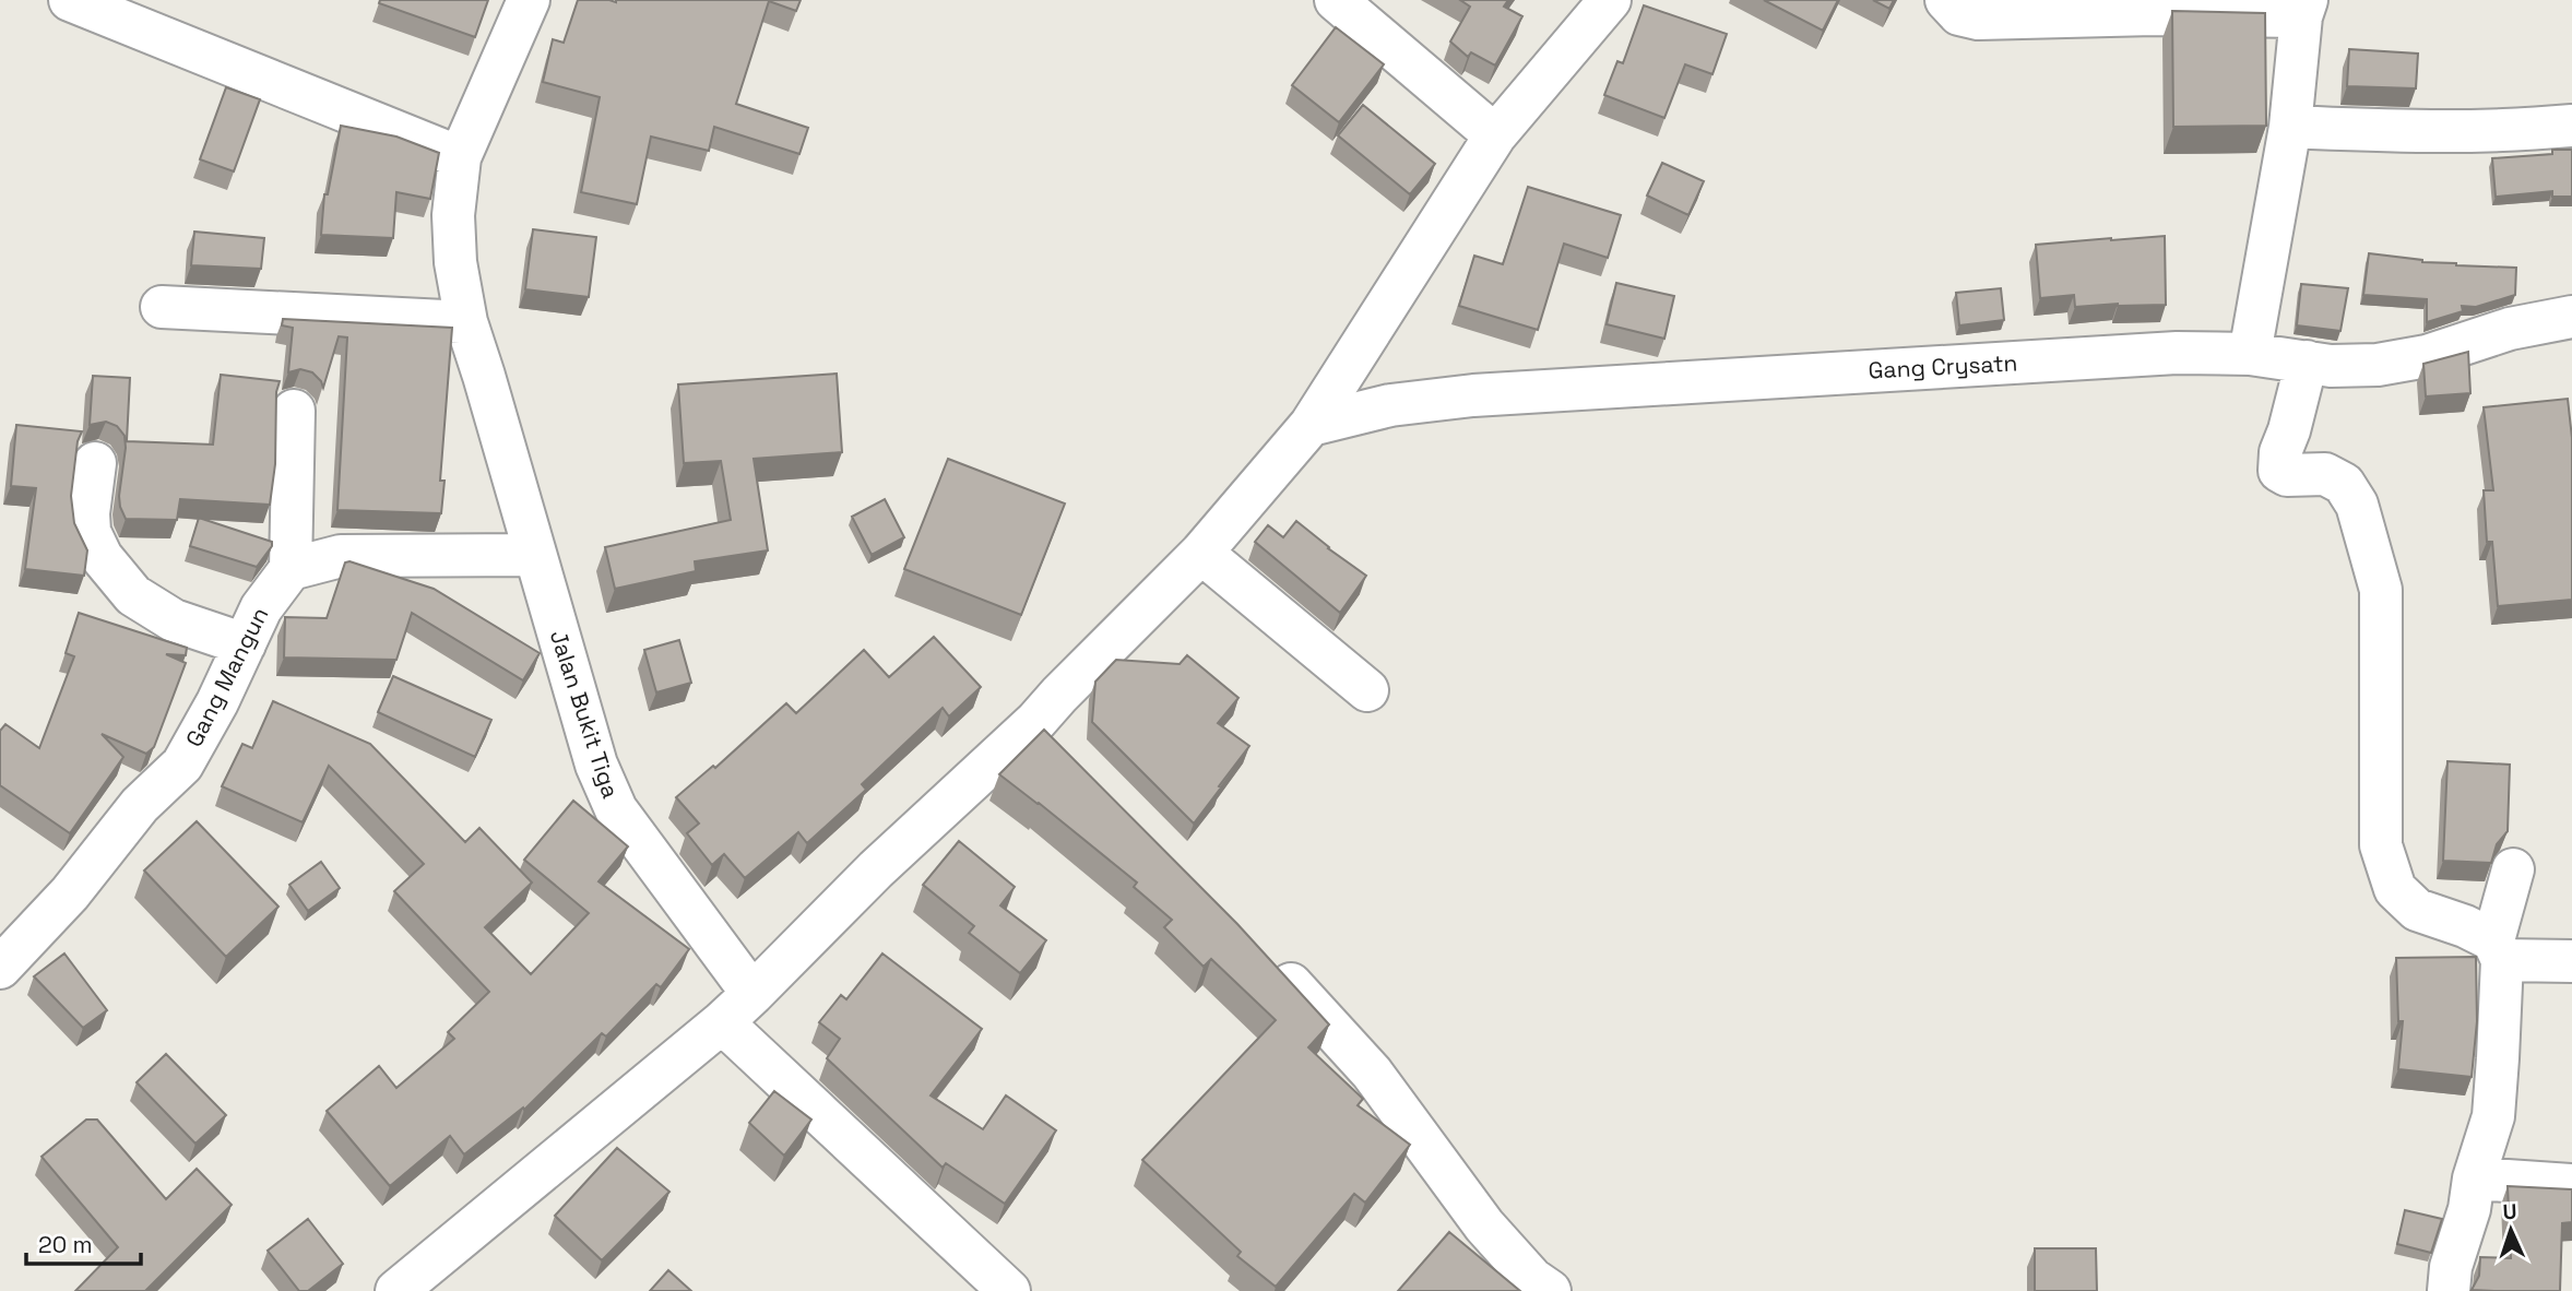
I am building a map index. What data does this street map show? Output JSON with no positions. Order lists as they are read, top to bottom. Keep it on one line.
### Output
{"streets":{"street":["Gang Crysatn","Gang Mangun","Jalan Bukit Tiga"]},"scale_bar":"20 m","north":"top"}
